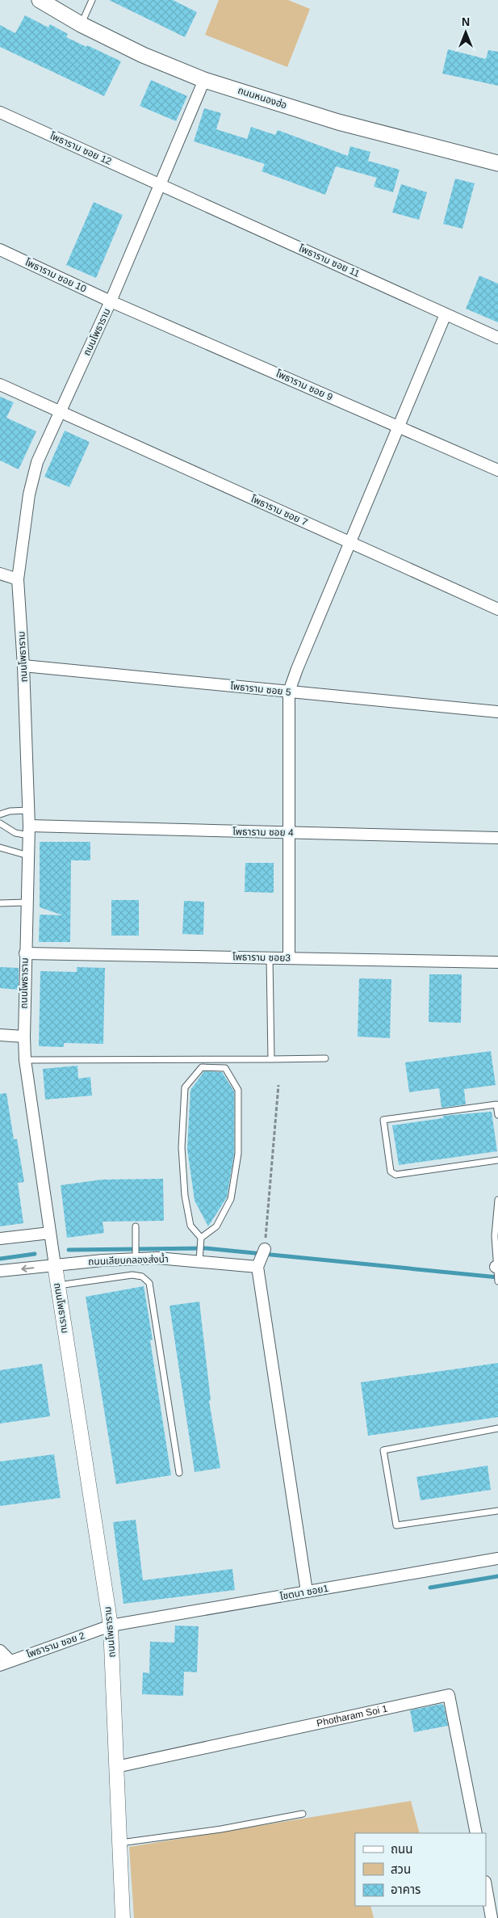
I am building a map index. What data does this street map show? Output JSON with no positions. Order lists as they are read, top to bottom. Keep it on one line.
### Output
{"streets":{"main road":["ถนนหนองฮ่อ"],"street":["โพธาราม ซอย 12","โพธาราม ซอย 11","โพธาราม ซอย 10","ถนนโพธาราม","โพธาราม ซอย 9","โพธาราม ซอย 7","โพธาราม ซอย 5","โพธาราม ซอย 4","โพธาราม ซอย3","ถนนเลียบคลองส่งน้ำ","โชตนา ซอย1","โพธาราม ซอย 2","Photharam Soi 1"]},"crossings":[["ถนนหนองฮ่อ","ถนนโพธาราม"],["โพธาราม ซอย 12","โพธาราม ซอย 11"],["โพธาราม ซอย 12","ถนนโพธาราม"],["โพธาราม ซอย 11","ถนนโพธาราม"],["โพธาราม ซอย 10","ถนนโพธาราม"],["โพธาราม ซอย 10","โพธาราม ซอย 9"],["ถนนโพธาราม","โพธาราม ซอย 9"],["ถนนโพธาราม","โพธาราม ซอย 7"],["ถนนโพธาราม","โพธาราม ซอย 5"],["ถนนโพธาราม","โพธาราม ซอย 4"],["ถนนโพธาราม","โพธาราม ซอย3"],["ถนนโพธาราม","ถนนเลียบคลองส่งน้ำ"],["ถนนโพธาราม","โชตนา ซอย1"],["ถนนโพธาราม","โพธาราม ซอย 2"],["ถนนโพธาราม","Photharam Soi 1"],["โชตนา ซอย1","โพธาราม ซอย 2"]],"legend":["ถนน","สวน","อาคาร"],"north":"top"}
